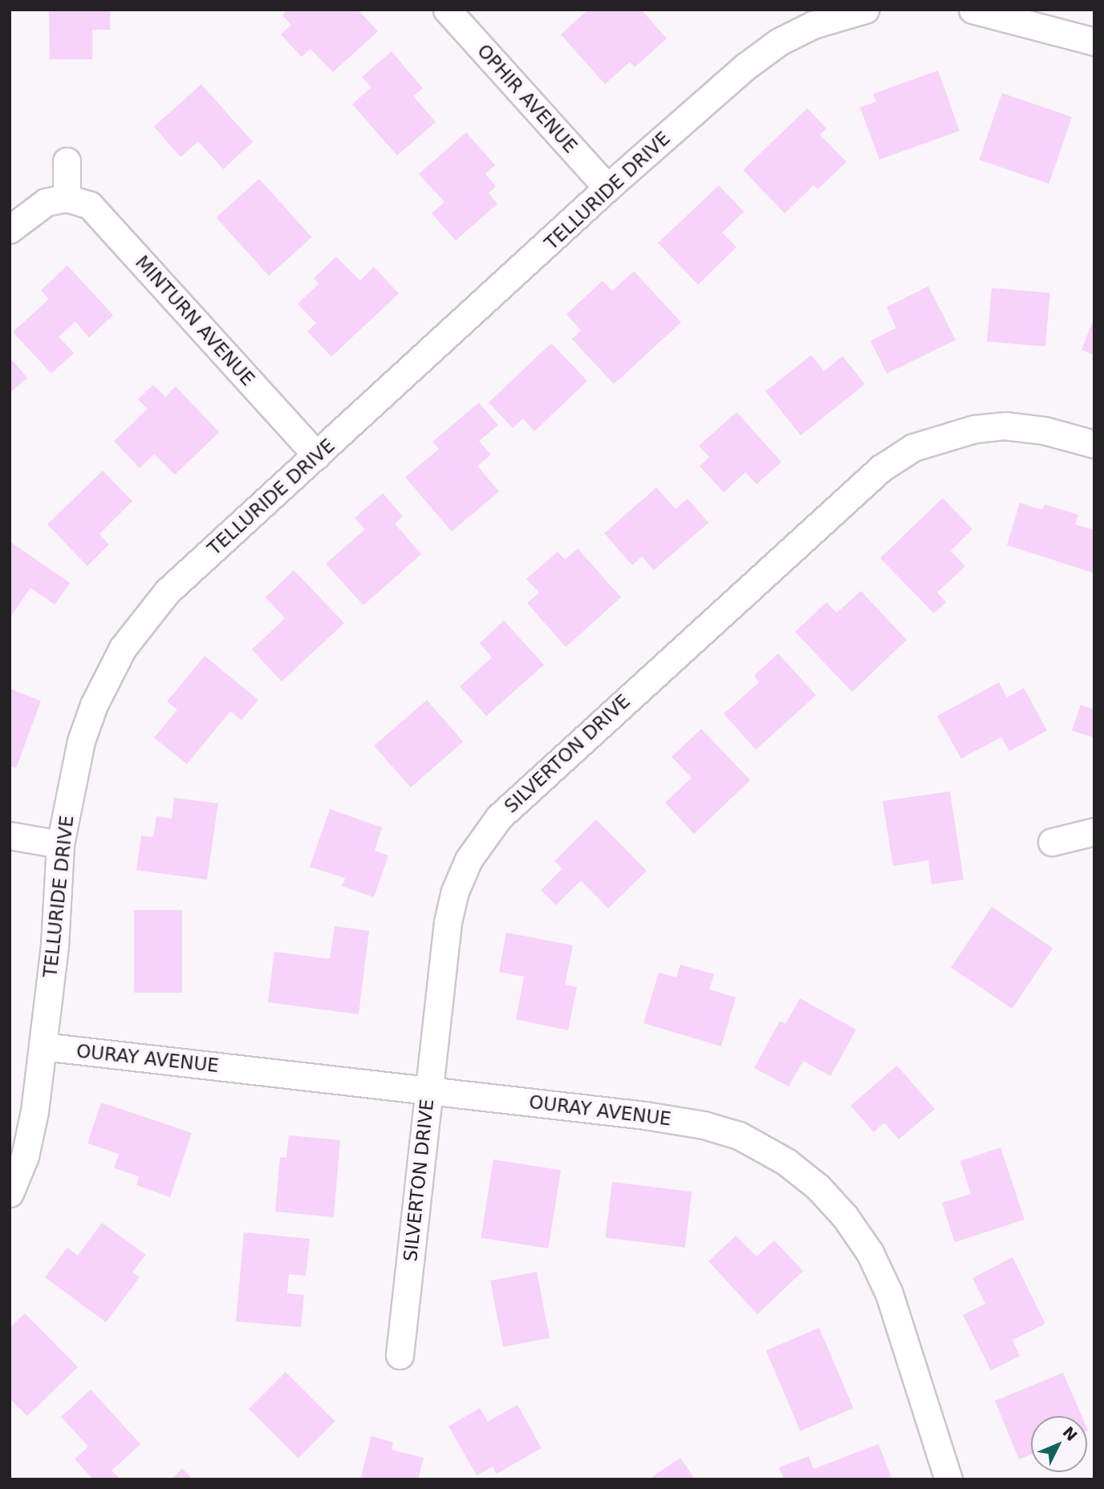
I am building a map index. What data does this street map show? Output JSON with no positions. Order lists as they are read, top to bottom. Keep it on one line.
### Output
{"streets":{"street":["OPHIR AVENUE","TELLURIDE DRIVE","MINTURN AVENUE","SILVERTON DRIVE","OURAY AVENUE"]},"crossings":[["OPHIR AVENUE","TELLURIDE DRIVE"],["TELLURIDE DRIVE","MINTURN AVENUE"],["TELLURIDE DRIVE","OURAY AVENUE"],["SILVERTON DRIVE","OURAY AVENUE"]],"north":"top right"}
